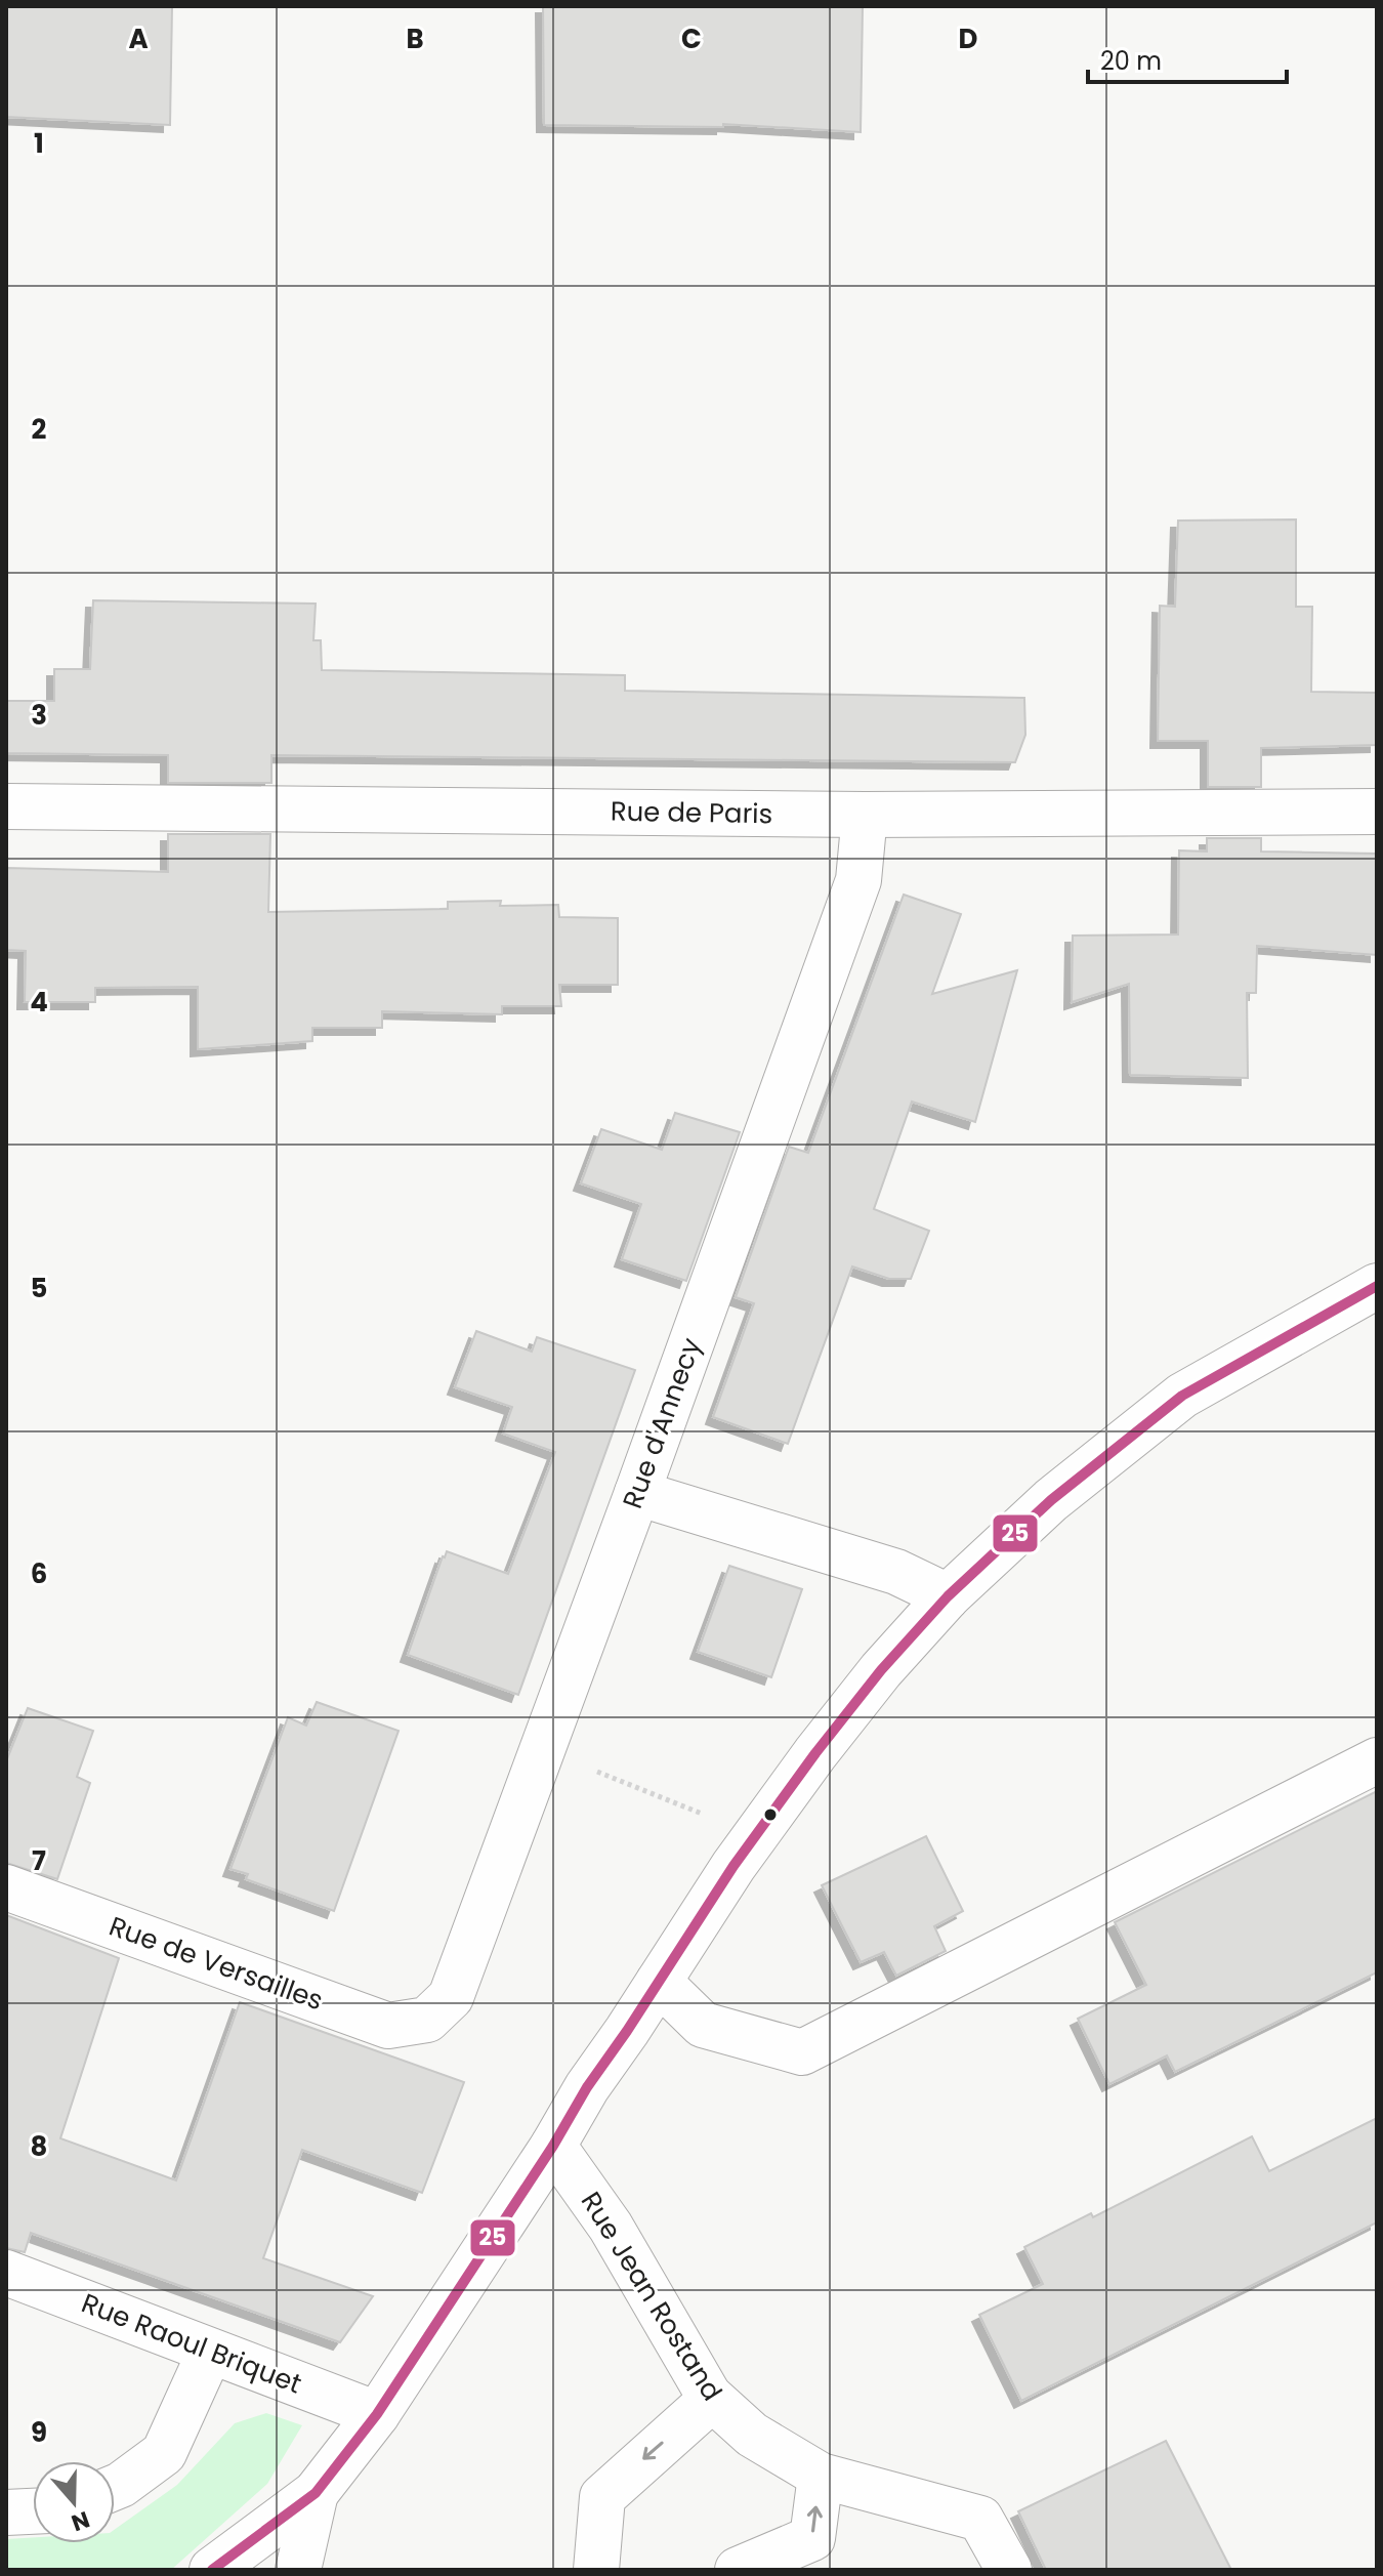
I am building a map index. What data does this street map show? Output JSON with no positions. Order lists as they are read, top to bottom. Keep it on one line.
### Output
{"streets":{"street":["Rue de Paris","Rue d'Annecy","Rue de Versailles","Rue Jean Rostand","Rue Raoul Briquet"]},"crossings":[["Rue de Paris","Rue d'Annecy"],["Rue d'Annecy","Rue de Versailles"]],"lines":["transit line 25"],"scale_bar":"20 m","north":"bottom","grid":{"columns":["A","B","C","D"],"rows":["1","2","3","4","5","6","7","8","9"]}}
